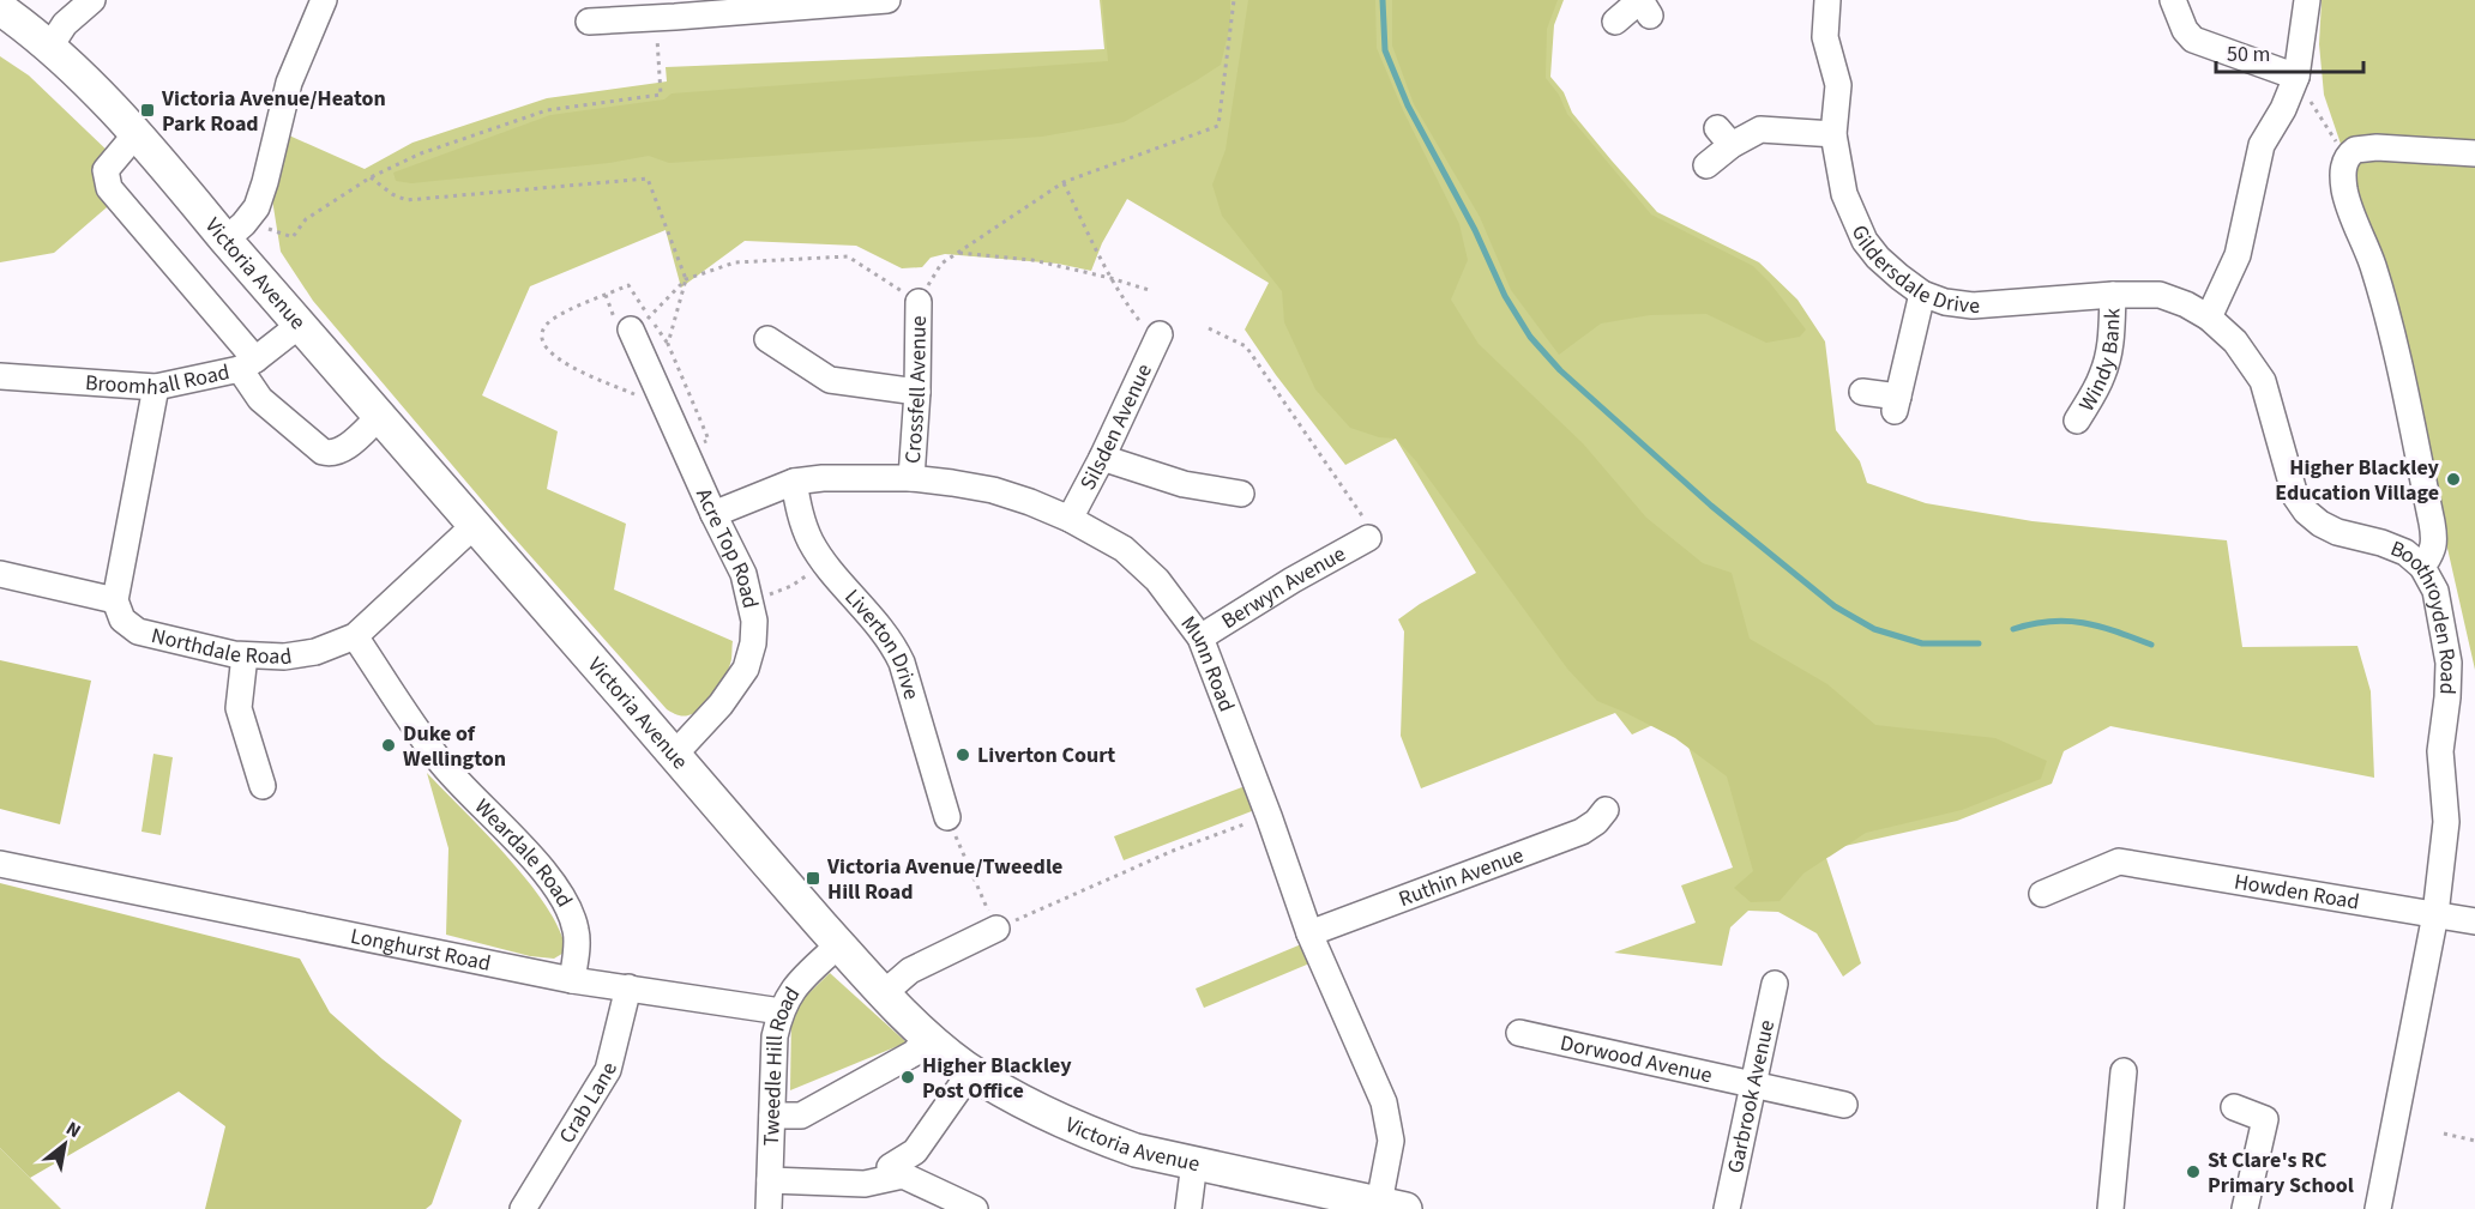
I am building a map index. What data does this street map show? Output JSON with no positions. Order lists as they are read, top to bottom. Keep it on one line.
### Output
{"streets":{"main road":["Victoria Avenue"],"street":["Gildersdale Drive","Windy Bank","Broomhall Road","Crossfell Avenue","Silsden Avenue","Acre Top Road","Berwyn Avenue","Boothroyden Road","Northdale Road","Liverton Drive","Munn Road","Weardale Road","Ruthin Avenue","Howden Road","Longhurst Road","Dorwood Avenue","Tweedle Hill Road","Garbrook Avenue","Crab Lane"]},"crossings":[["Gildersdale Drive","Windy Bank"],["Gildersdale Drive","Boothroyden Road"],["Victoria Avenue","Broomhall Road"],["Victoria Avenue","Acre Top Road"],["Victoria Avenue","Northdale Road"],["Victoria Avenue","Munn Road"],["Victoria Avenue","Tweedle Hill Road"],["Crossfell Avenue","Munn Road"],["Silsden Avenue","Munn Road"],["Acre Top Road","Munn Road"],["Berwyn Avenue","Munn Road"],["Boothroyden Road","Howden Road"],["Northdale Road","Weardale Road"],["Liverton Drive","Munn Road"],["Munn Road","Ruthin Avenue"],["Weardale Road","Longhurst Road"],["Longhurst Road","Tweedle Hill Road"],["Longhurst Road","Crab Lane"],["Dorwood Avenue","Garbrook Avenue"]],"places":{"transit":["Victoria Avenue/Heaton Park Road","Victoria Avenue/Tweedle Hill Road"],"other":["Higher Blackley Education Village","Duke of Wellington","Liverton Court","Higher Blackley Post Office","St Clare's RC Primary School"]},"scale_bar":"50 m","north":"top right"}
